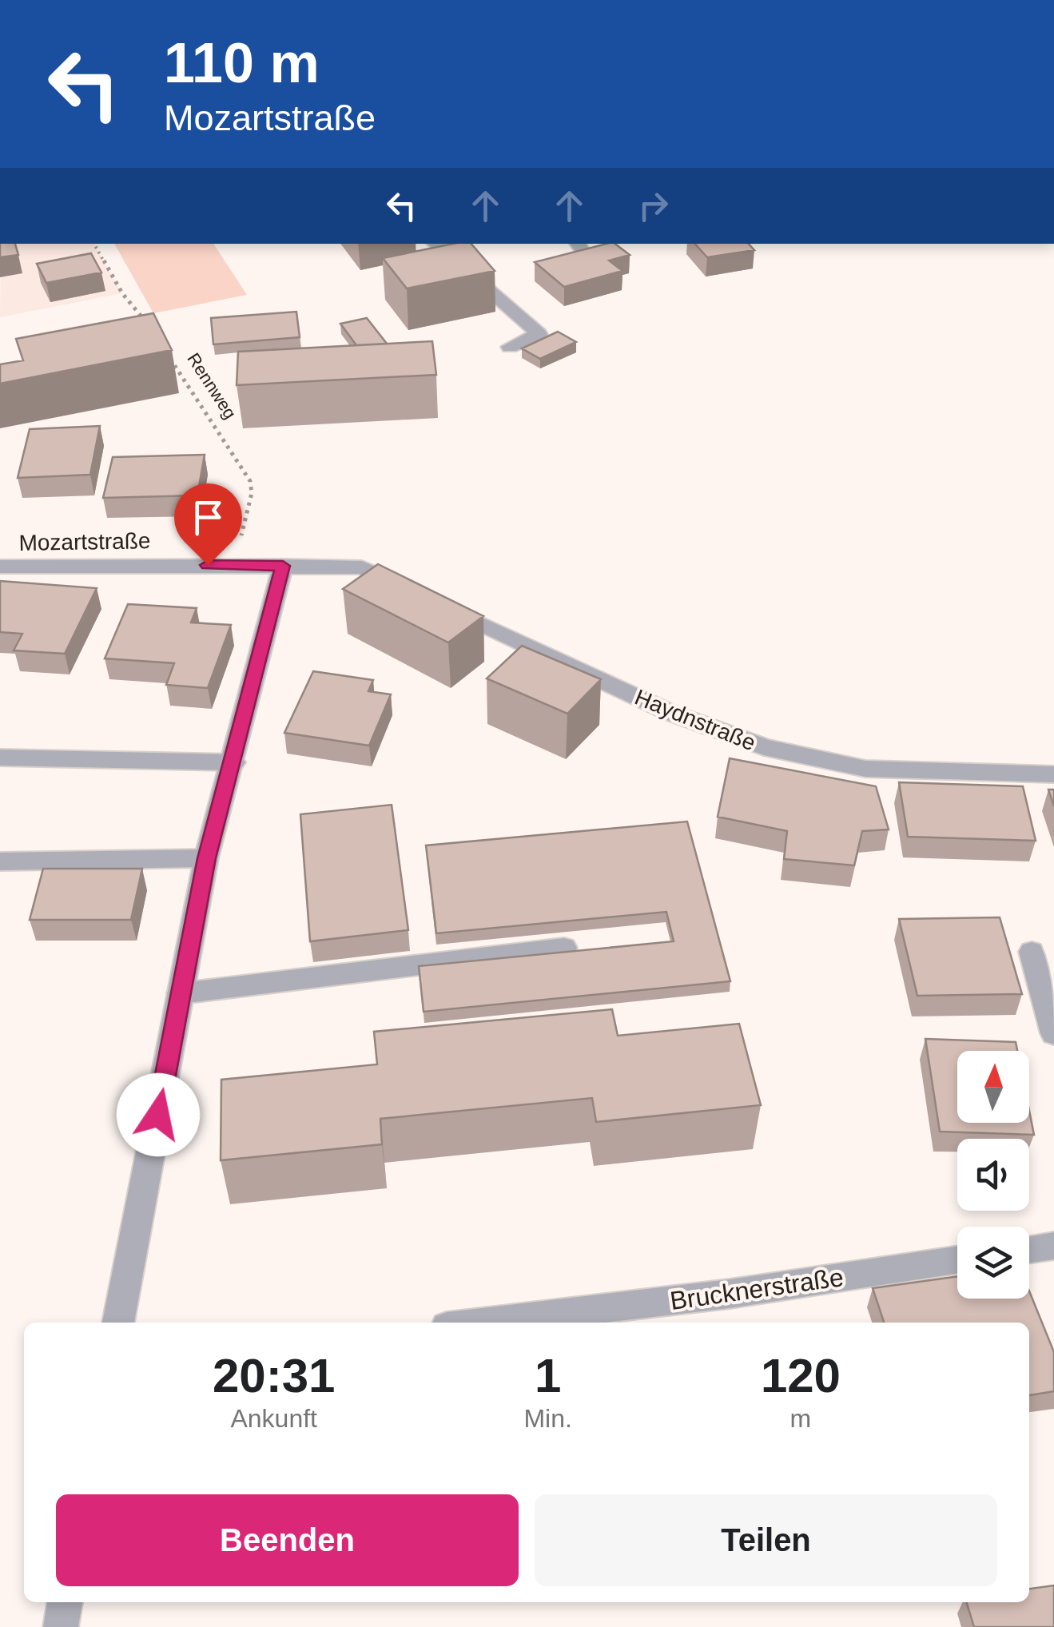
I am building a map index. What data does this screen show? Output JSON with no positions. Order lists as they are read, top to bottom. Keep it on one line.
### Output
{"streets":{"street":["Mozartstraße","Haydnstraße","Brucknerstraße"],"path":["Rennweg"]},"crossings":[["Rennweg","Mozartstraße"],["Mozartstraße","Haydnstraße"]],"north":"top","page":{"turn":["110 m","Mozartstraße"],"eta":["20:31","Ankunft","1","Min.","120","m"],"buttons":["Beenden","Teilen"]}}
